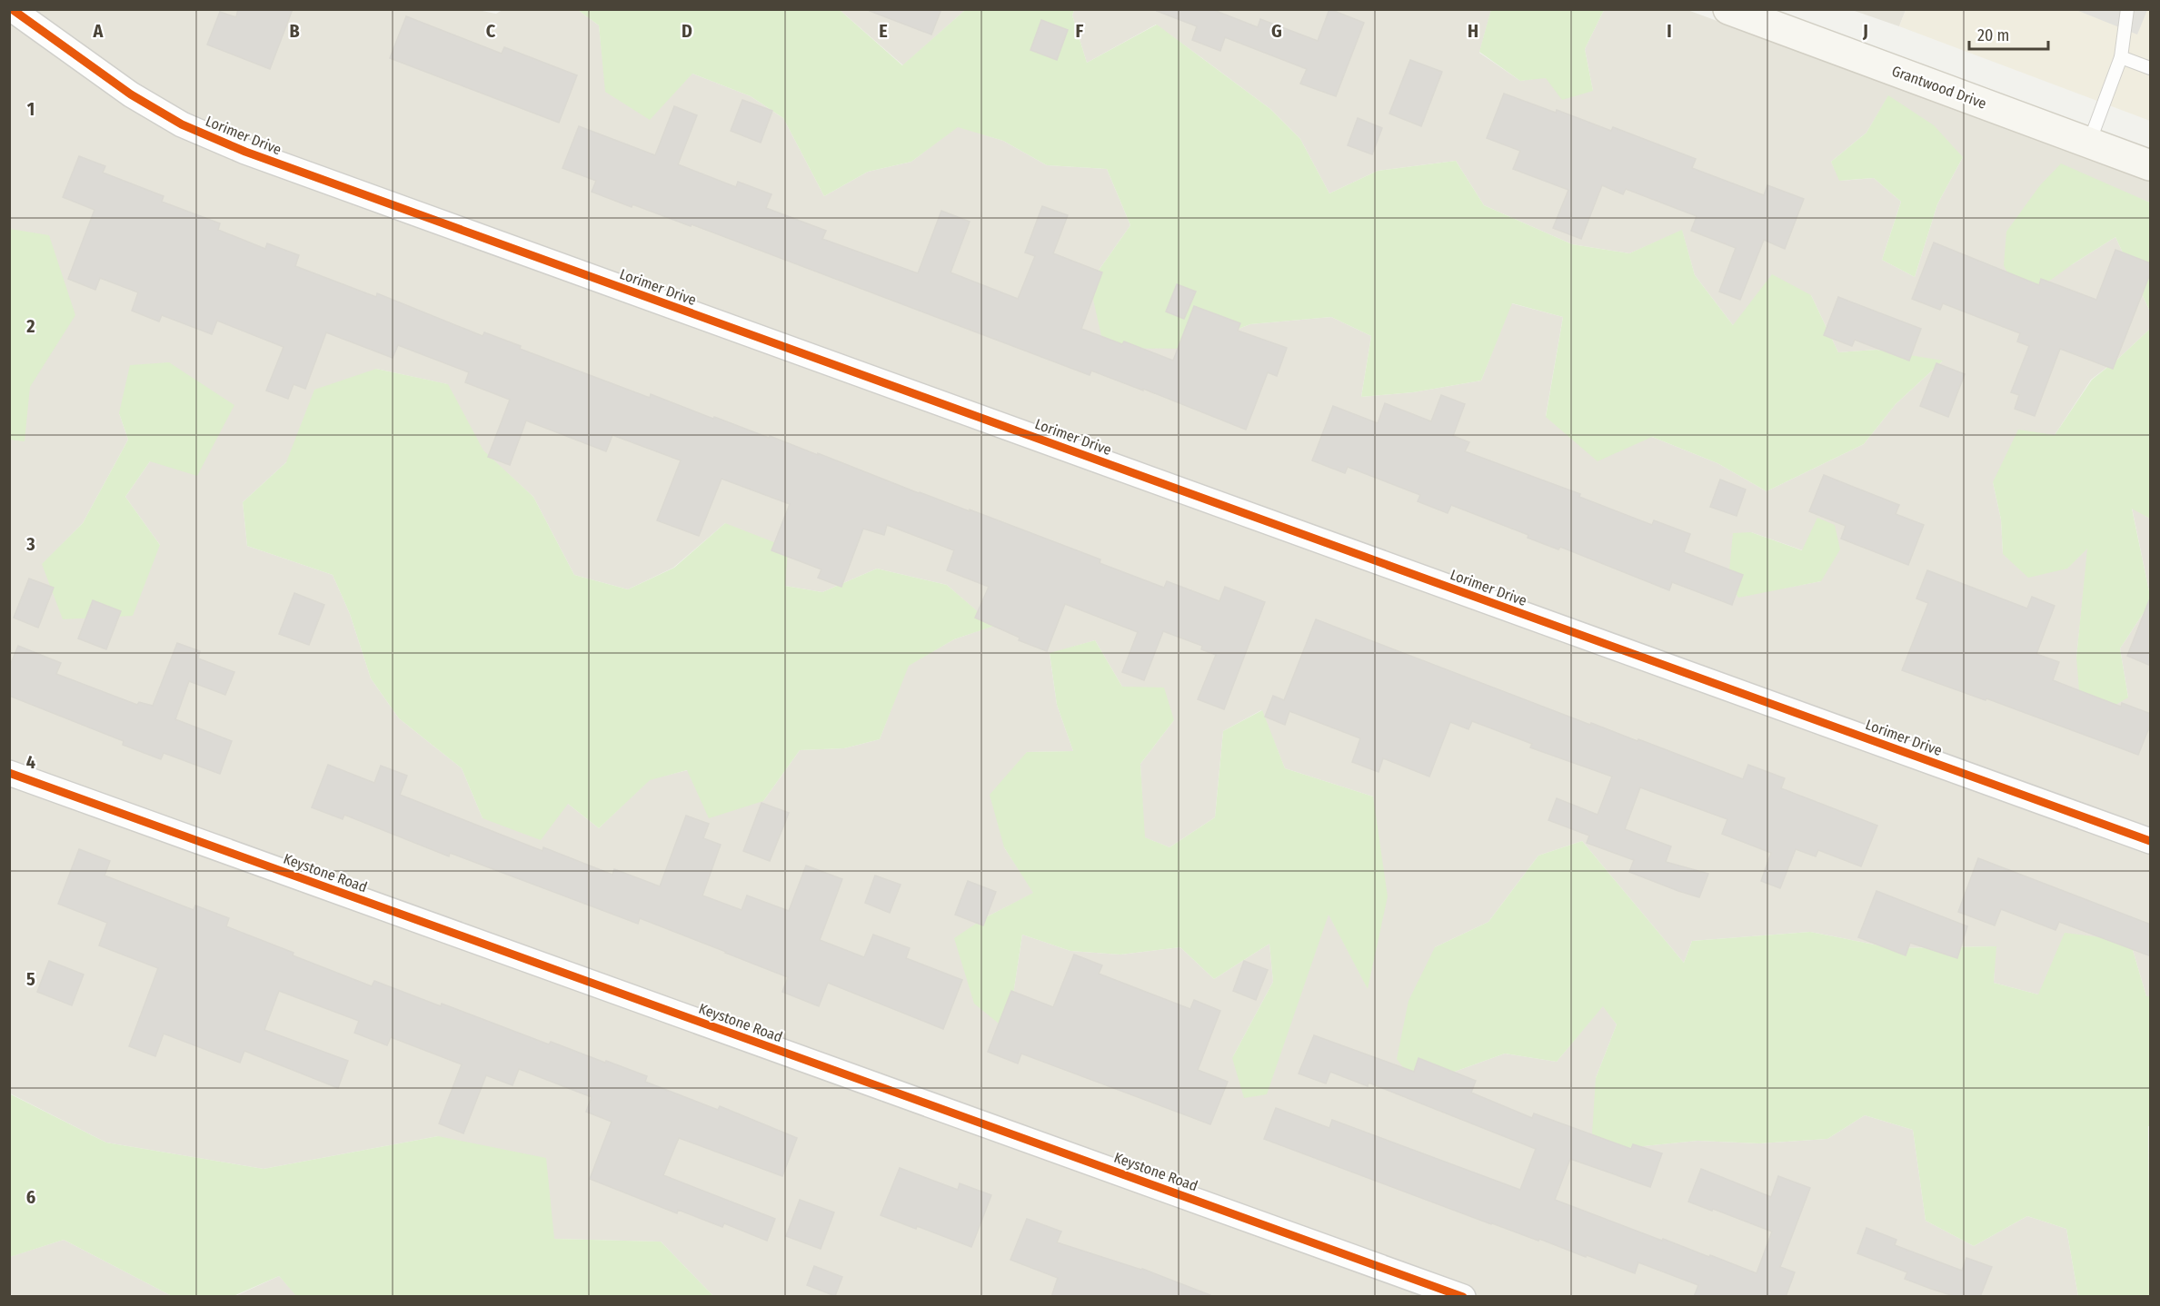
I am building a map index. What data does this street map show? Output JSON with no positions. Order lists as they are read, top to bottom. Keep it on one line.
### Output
{"streets":{"street":["Grantwood Drive","Lorimer Drive","Keystone Road"]},"scale_bar":"20 m","grid":{"columns":["A","B","C","D","E","F","G","H","I","J"],"rows":["1","2","3","4","5","6"]}}
